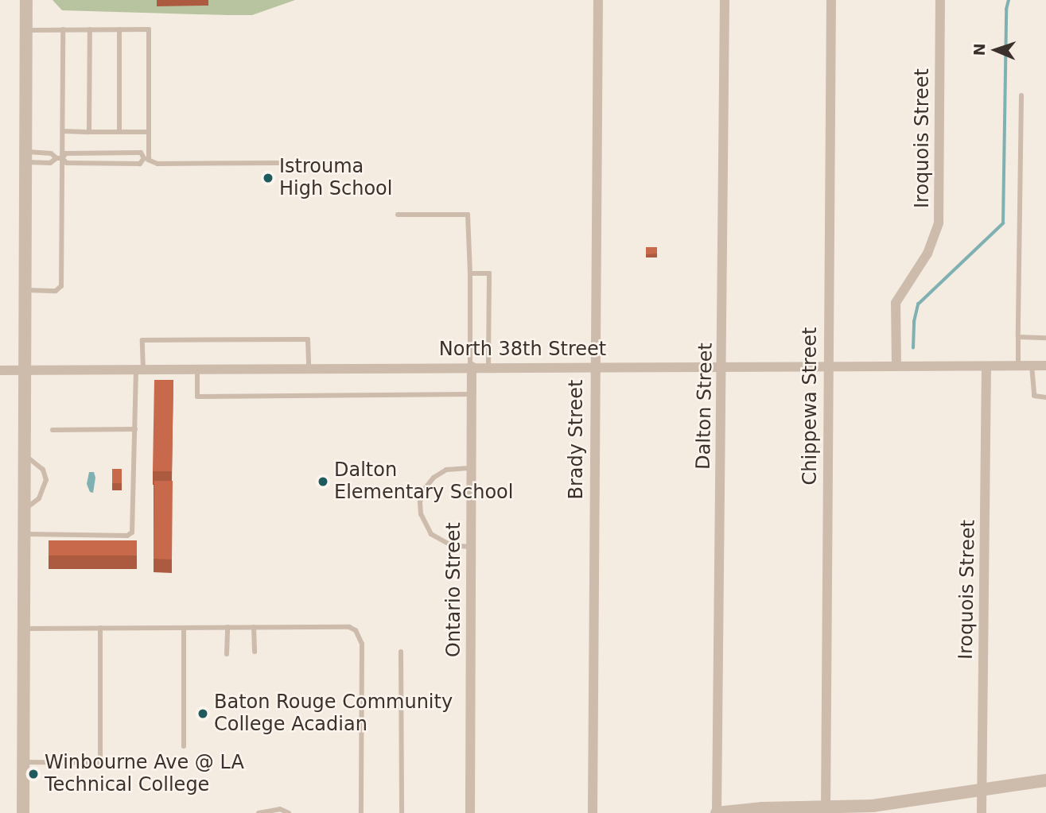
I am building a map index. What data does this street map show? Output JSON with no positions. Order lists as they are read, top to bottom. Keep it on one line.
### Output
{"streets":{"street":["Iroquois Street","North 38th Street","Dalton Street","Chippewa Street","Brady Street","Ontario Street"]},"crossings":[["Iroquois Street","North 38th Street"],["North 38th Street","Dalton Street"],["North 38th Street","Chippewa Street"],["North 38th Street","Brady Street"],["North 38th Street","Ontario Street"]],"places":["Istrouma High School","Dalton Elementary School","Baton Rouge Community College Acadian","Winbourne Ave @ LA Technical College"],"north":"left"}
